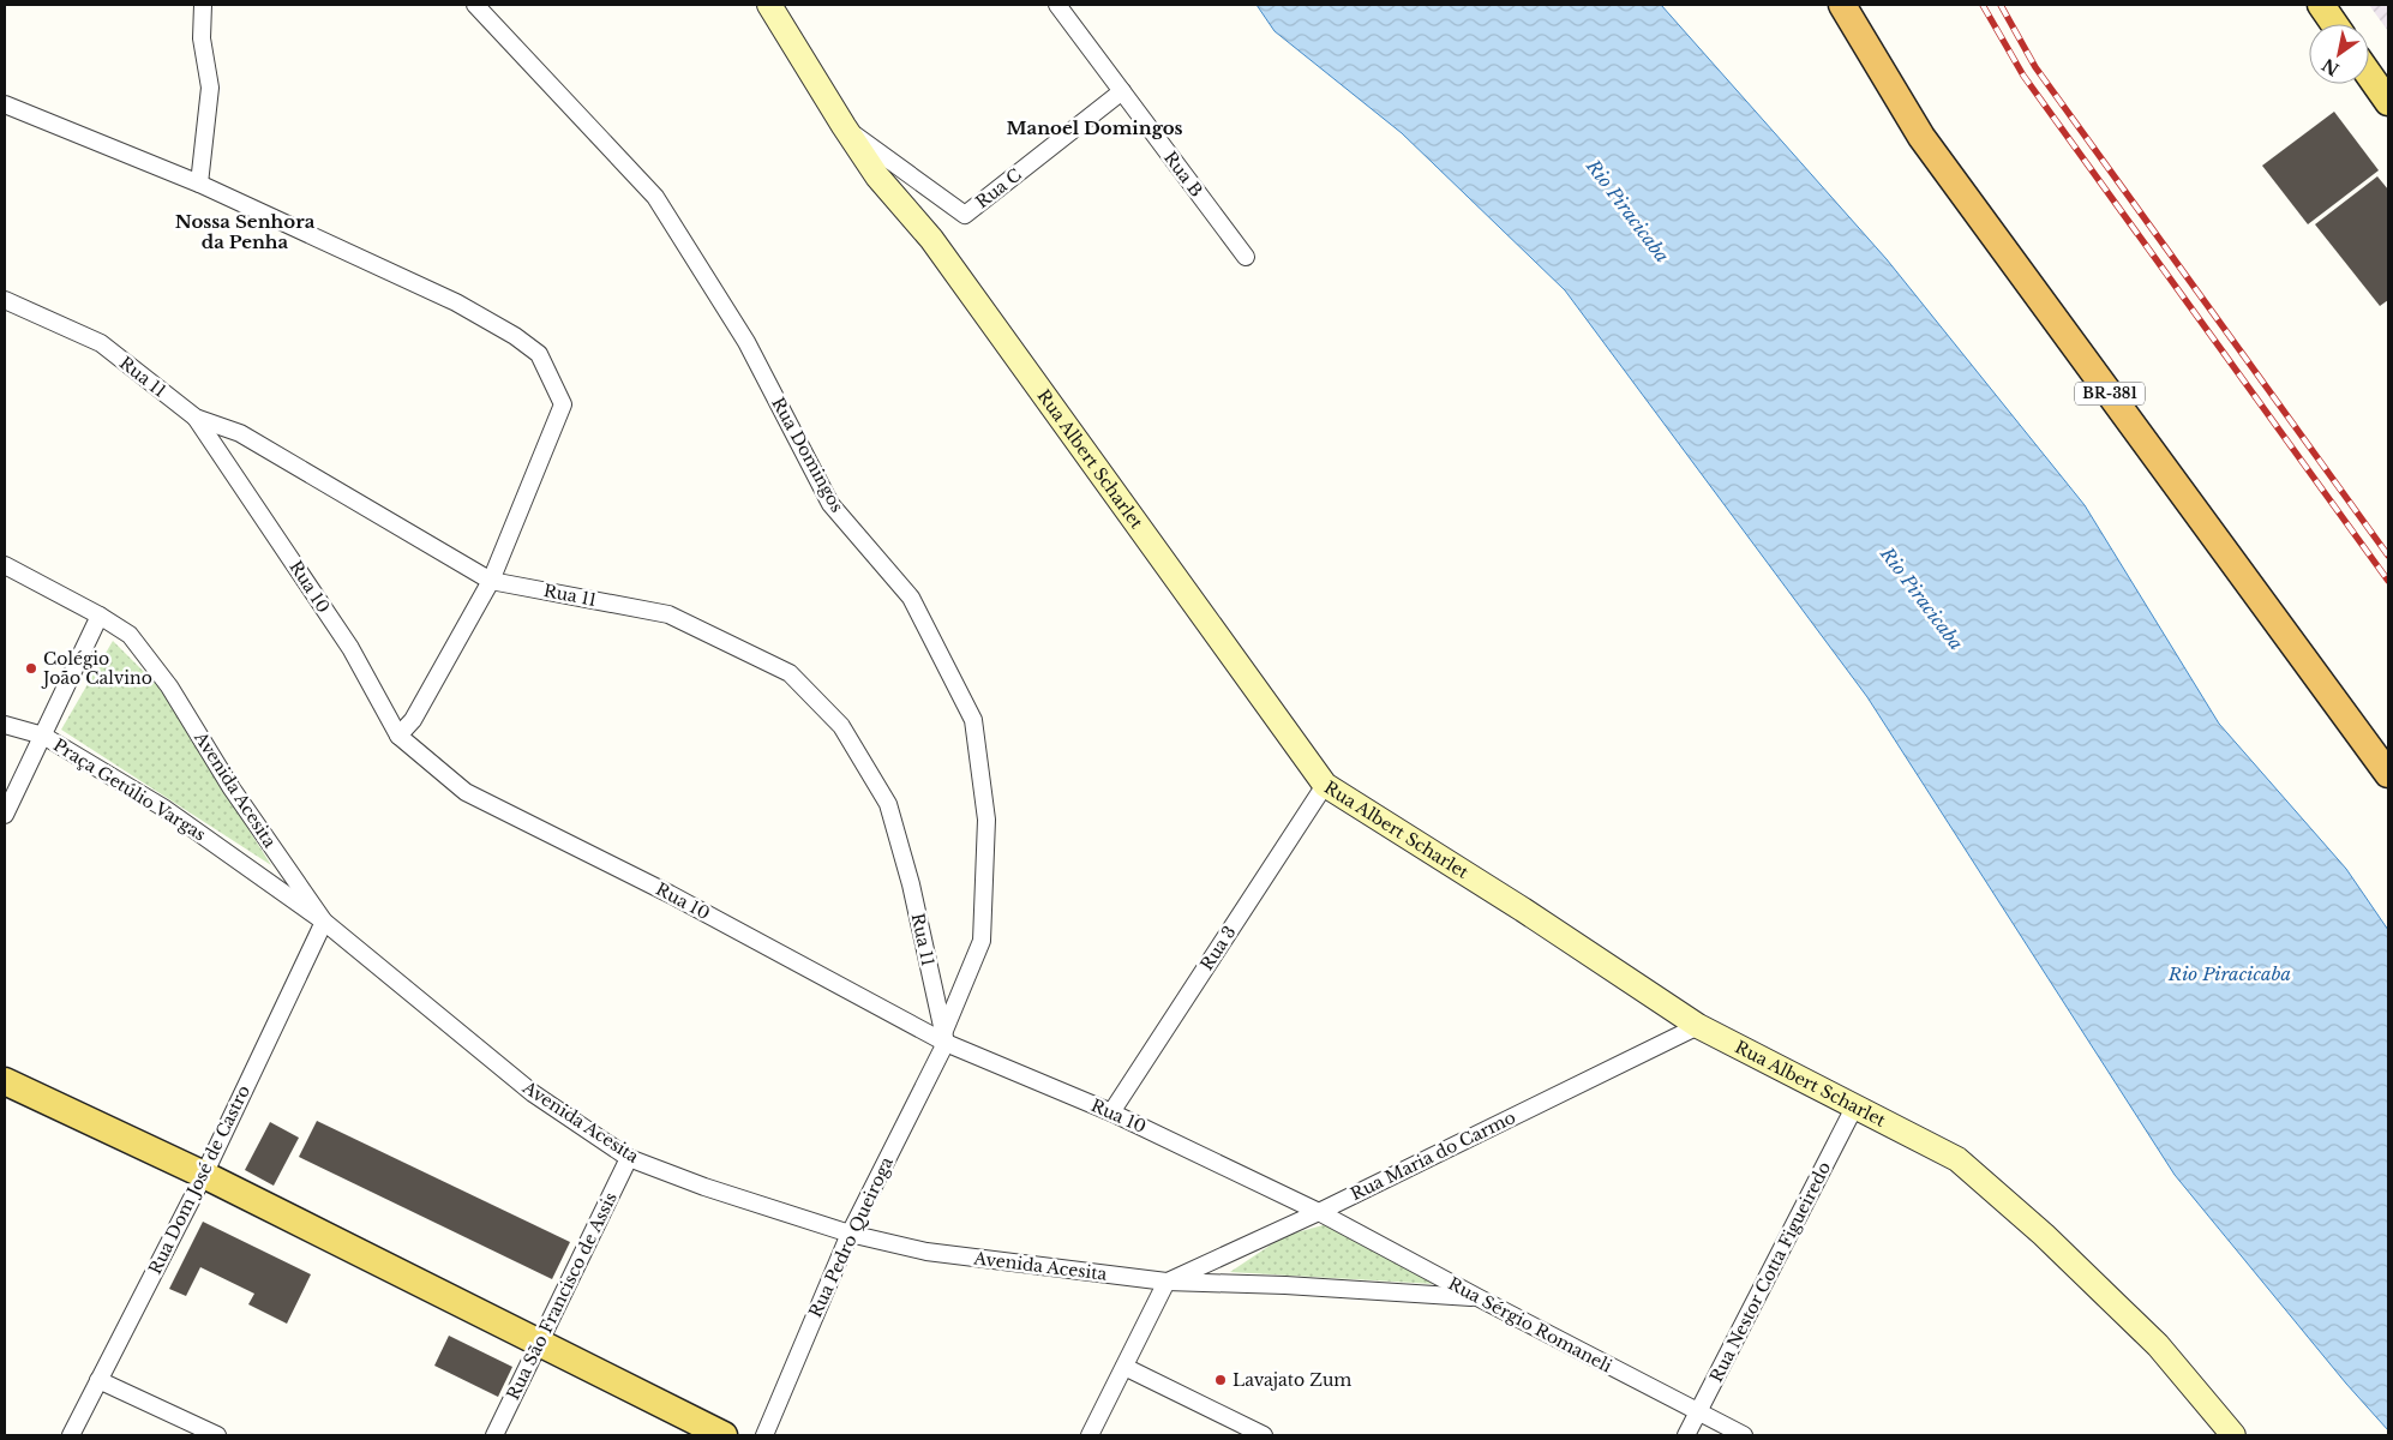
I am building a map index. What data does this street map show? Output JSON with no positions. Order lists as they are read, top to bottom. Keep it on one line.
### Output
{"streets":{"highway":["BR-381"],"main road":["Rua Albert Scharlet"],"street":["Rua B","Rua C","Rua 11","Rua Domingos","Rua 10","Praça Getúlio Vargas","Avenida Acesita","Rua 3","Rua Maria do Carmo","Rua Dom José de Castro","Rua Pedro Queiroga","Rua Nestor Cotta Figueiredo","Rua São Francisco de Assis","Rua Sérgio Romaneli"]},"crossings":[["Rua B","Rua C"],["Rua C","Rua Albert Scharlet"],["Rua 11","Rua Domingos"],["Rua 11","Rua 10"],["Rua 11","Rua Pedro Queiroga"],["Rua Domingos","Rua 10"],["Rua Domingos","Rua Pedro Queiroga"],["Rua Albert Scharlet","Rua 3"],["Rua Albert Scharlet","Rua Maria do Carmo"],["Rua Albert Scharlet","Rua Nestor Cotta Figueiredo"],["Rua 10","Rua 3"],["Rua 10","Rua Maria do Carmo"],["Rua 10","Rua Pedro Queiroga"],["Rua 10","Rua Sérgio Romaneli"],["Praça Getúlio Vargas","Avenida Acesita"],["Praça Getúlio Vargas","Rua Dom José de Castro"],["Avenida Acesita","Rua Maria do Carmo"],["Avenida Acesita","Rua Dom José de Castro"],["Avenida Acesita","Rua Pedro Queiroga"],["Avenida Acesita","Rua São Francisco de Assis"],["Avenida Acesita","Rua Sérgio Romaneli"],["Rua Maria do Carmo","Rua Sérgio Romaneli"],["Rua Nestor Cotta Figueiredo","Rua Sérgio Romaneli"]],"districts":["Manoel Domingos","Nossa Senhora da Penha"],"water":["Rio Piracicaba"],"places":["Colégio João Calvino","Lavajato Zum"],"north":"bottom left"}
